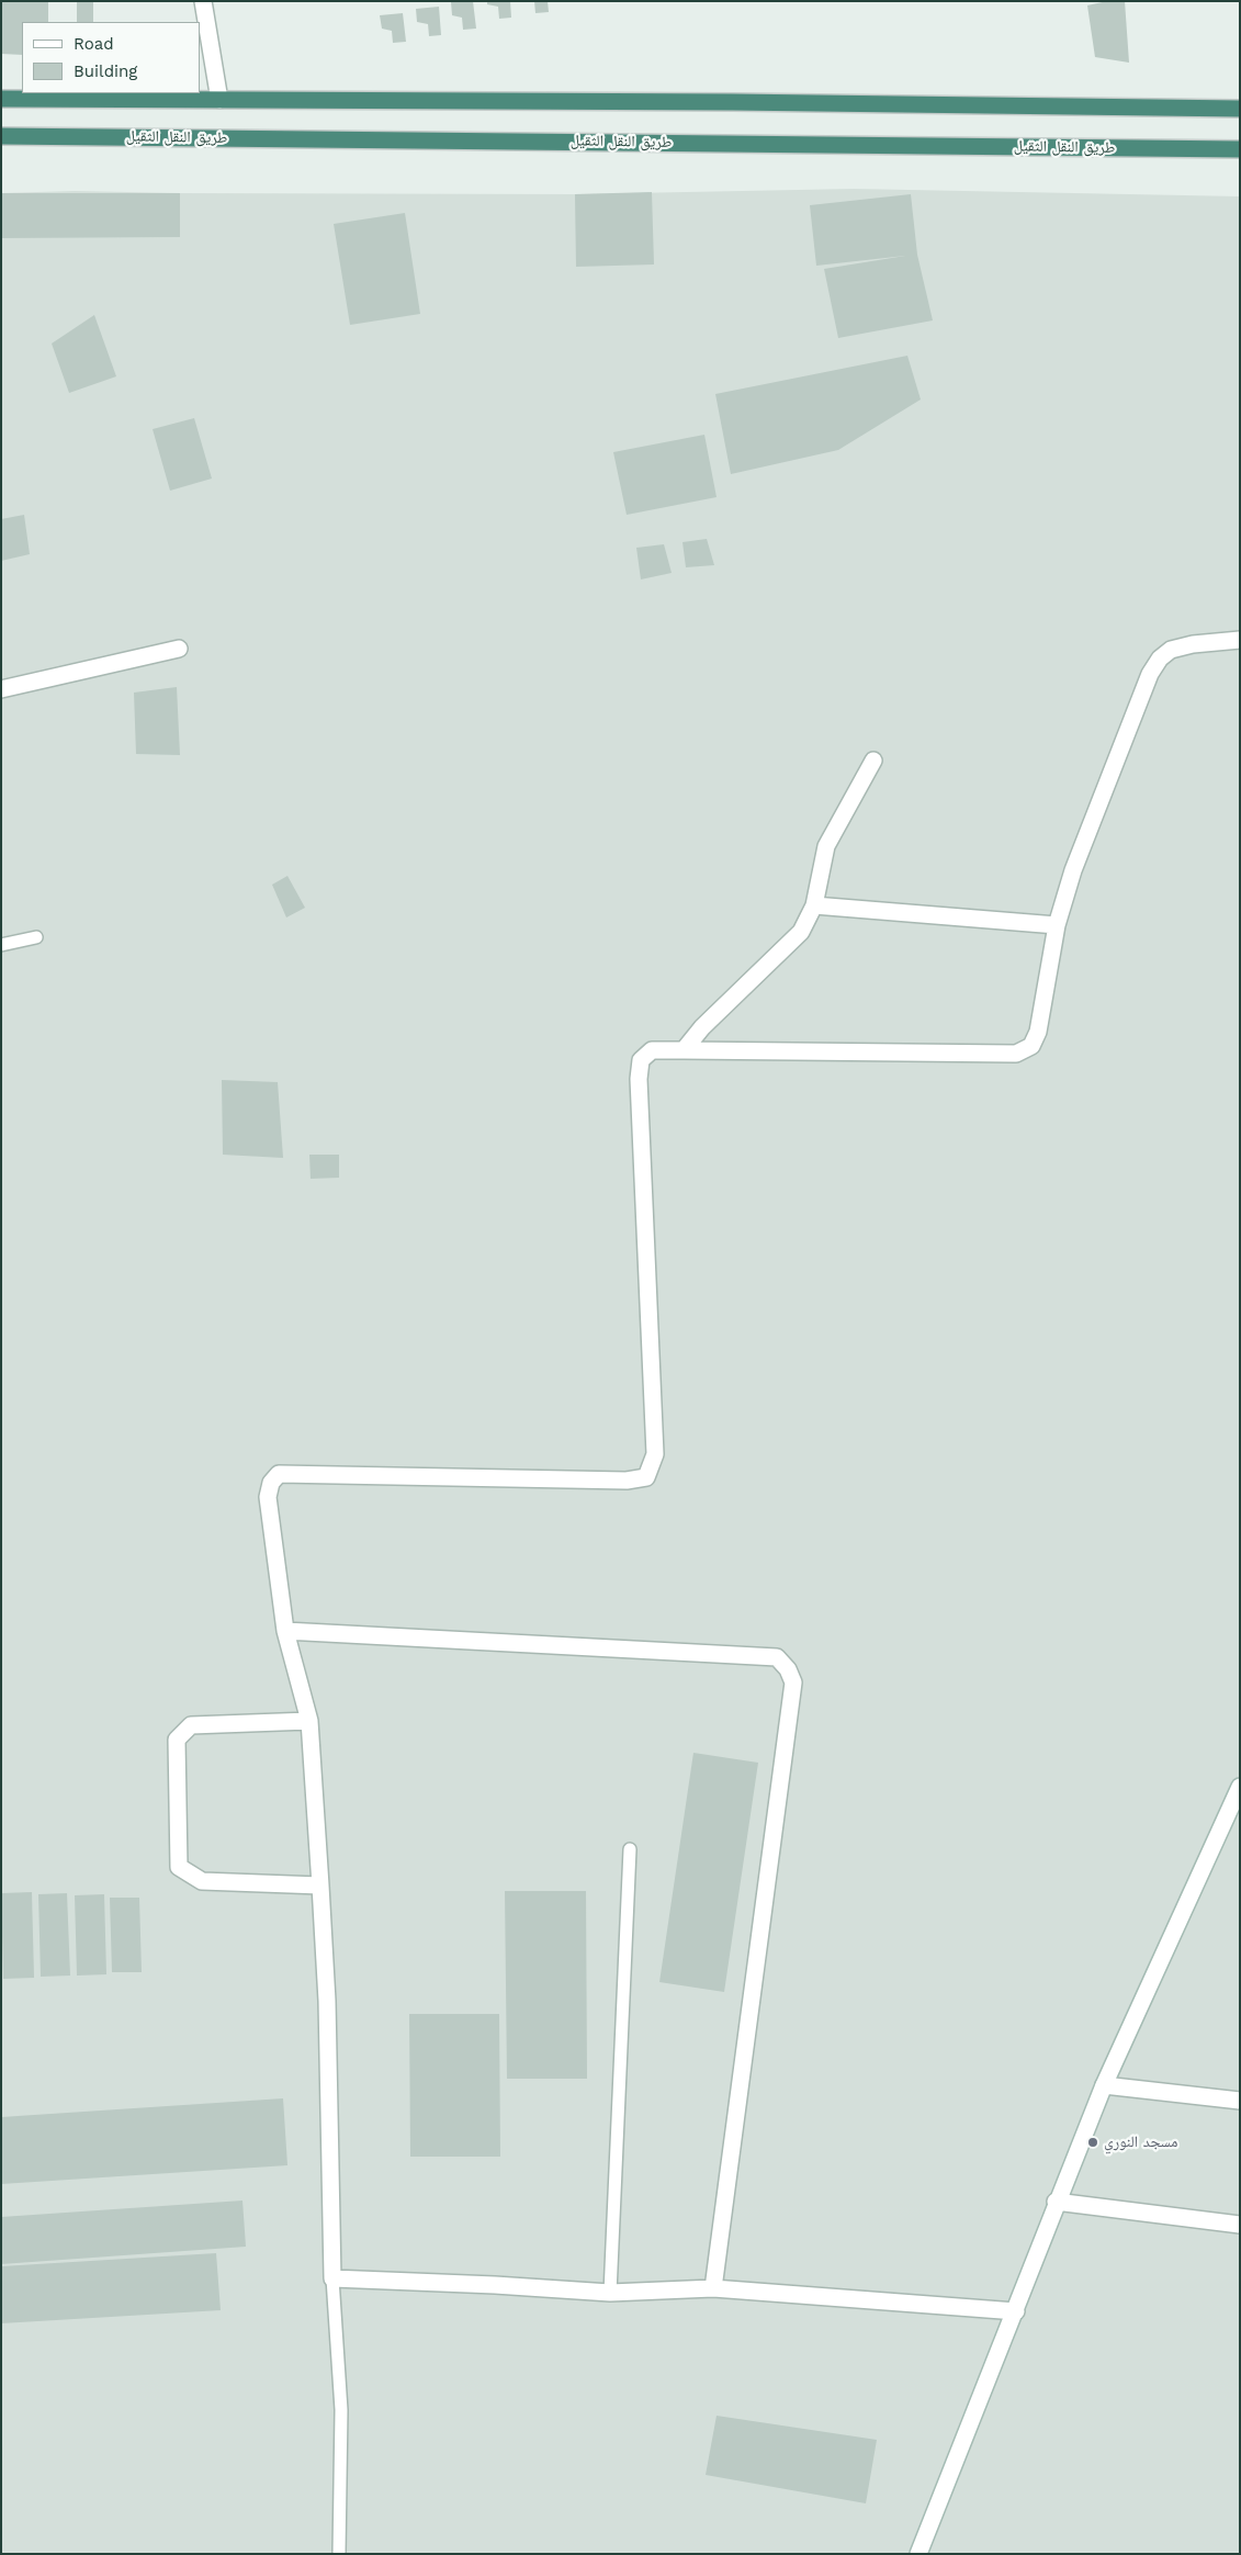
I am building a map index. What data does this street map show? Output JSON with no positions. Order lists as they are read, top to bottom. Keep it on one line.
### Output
{"streets":{"highway":["طريق النقل الثقيل"]},"places":["مسجد النوري"],"legend":["Road","Building"]}
